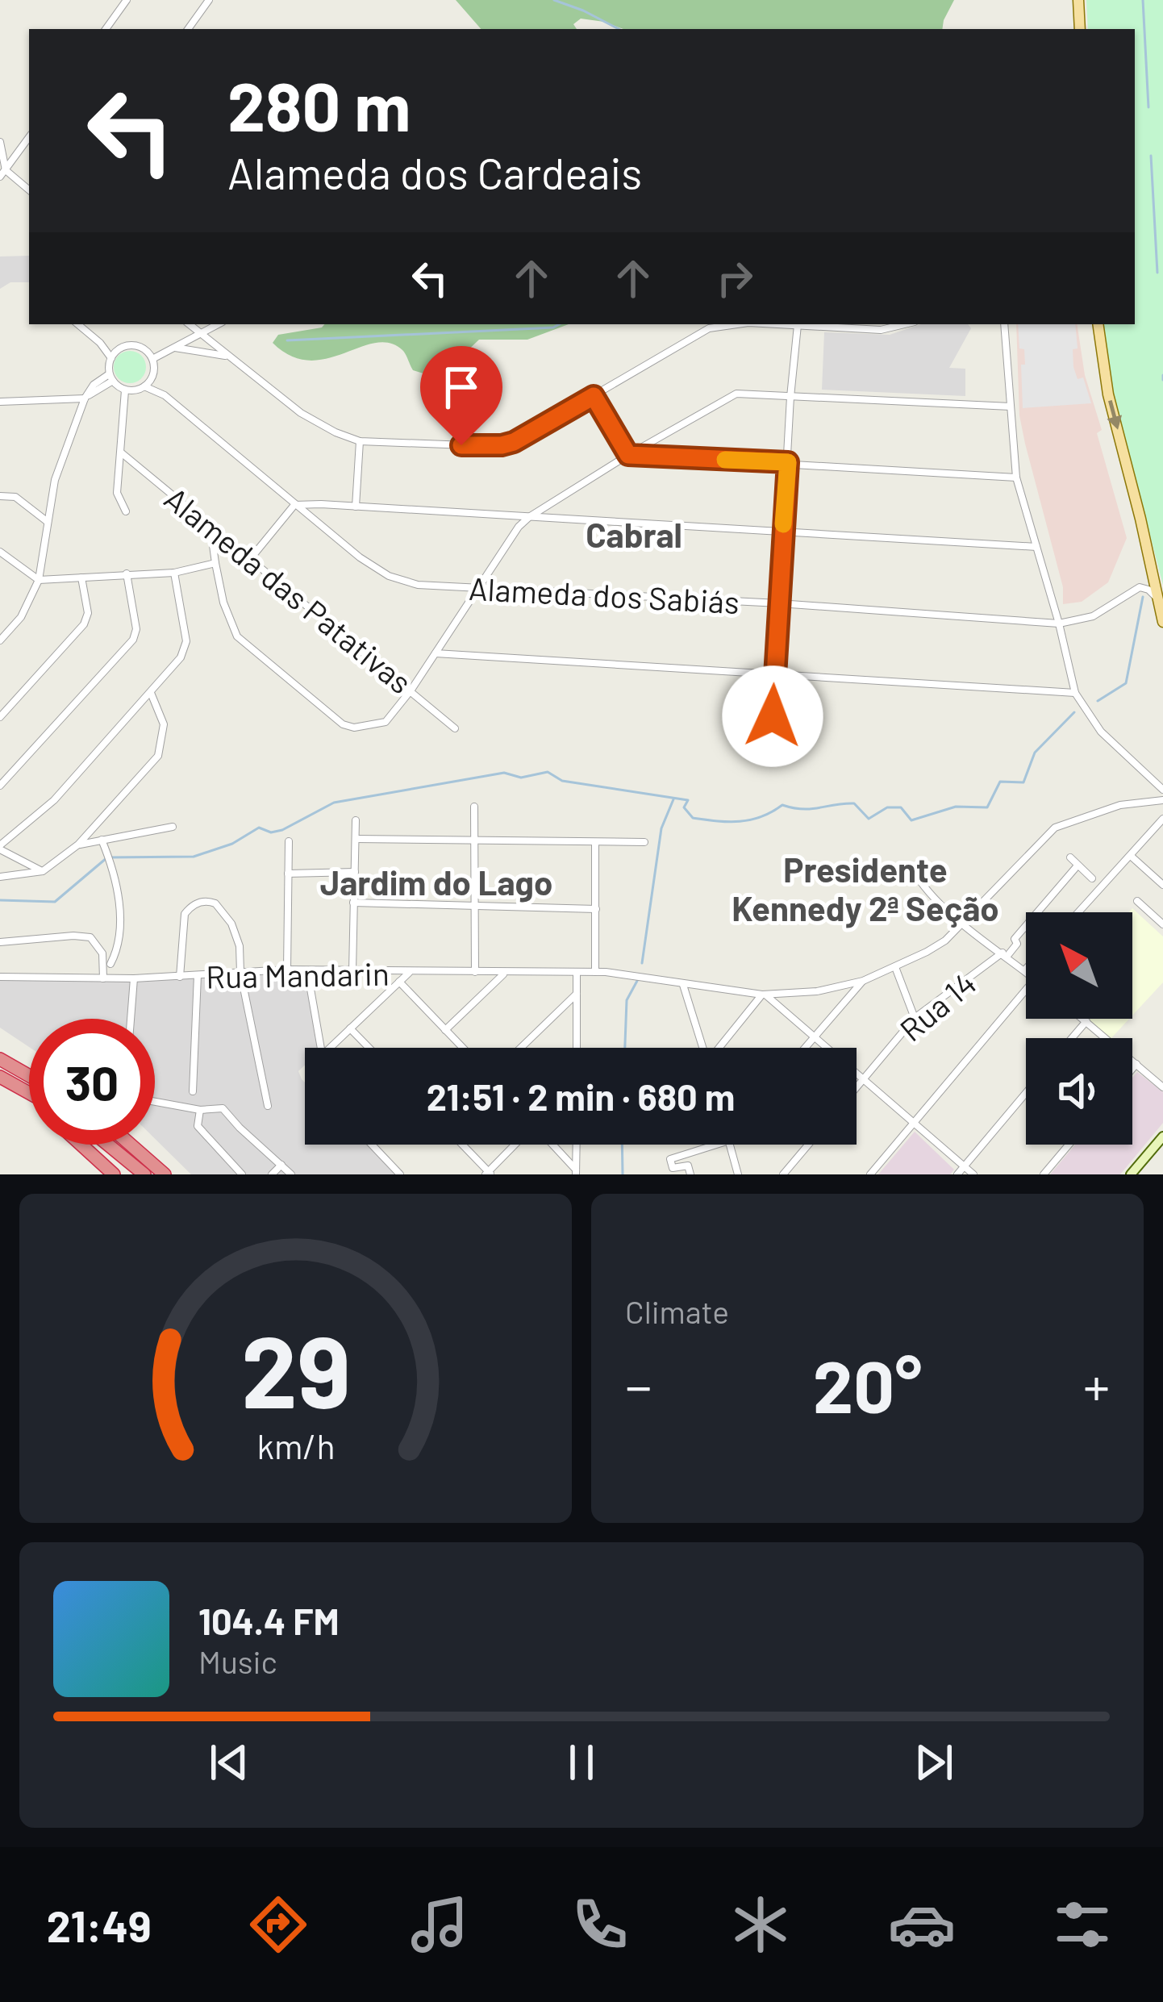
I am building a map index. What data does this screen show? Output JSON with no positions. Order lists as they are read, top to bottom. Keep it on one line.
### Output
{"streets":{"street":["Alameda das Patativas","Alameda dos Sabiás","Rua Mandarin","Rua 14"]},"districts":["Cabral","Presidente Kennedy 2ª Seção","Jardim do Lago"],"north":"top left","page":{"turn":["280 m","Alameda dos Cardeais"],"limit":"30","trip":"21:51 · 2 min · 680 m","tile":"Climate","heat":["−","20°","+"],"song":["104.4 FM","Music"],"tabs":"21:49","gauge":["29","km/h"]}}
